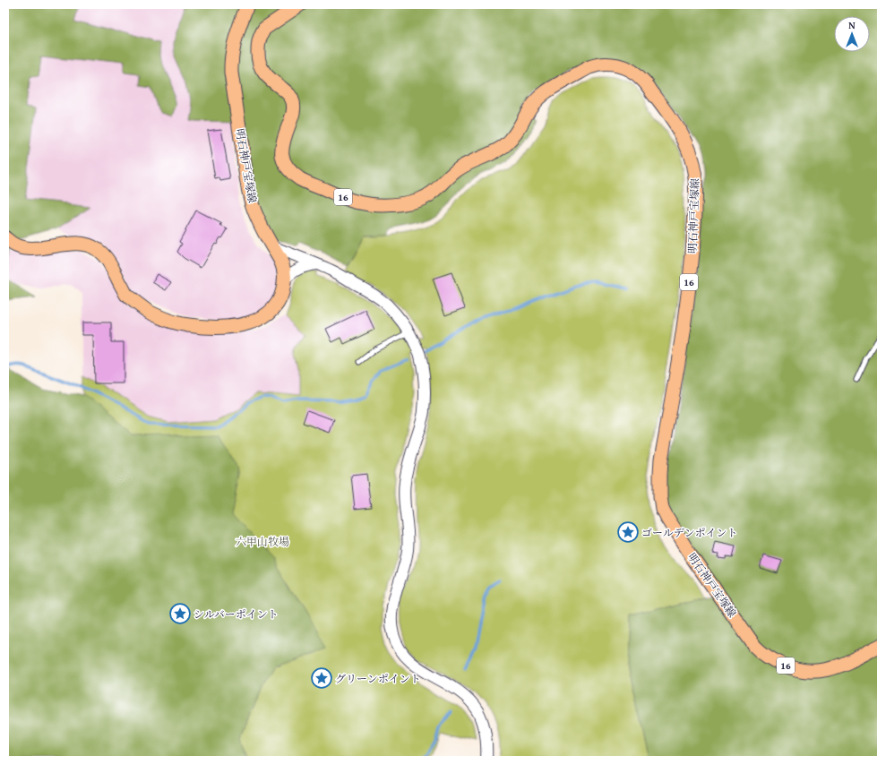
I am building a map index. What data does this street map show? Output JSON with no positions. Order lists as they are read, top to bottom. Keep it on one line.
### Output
{"streets":{"main road":["明石神戸宝塚線","16"]},"parks":["六甲山牧場"],"places":{"place":["ゴールデンポイント","シルバーポイント","グリーンポイント"]},"north":"top"}
